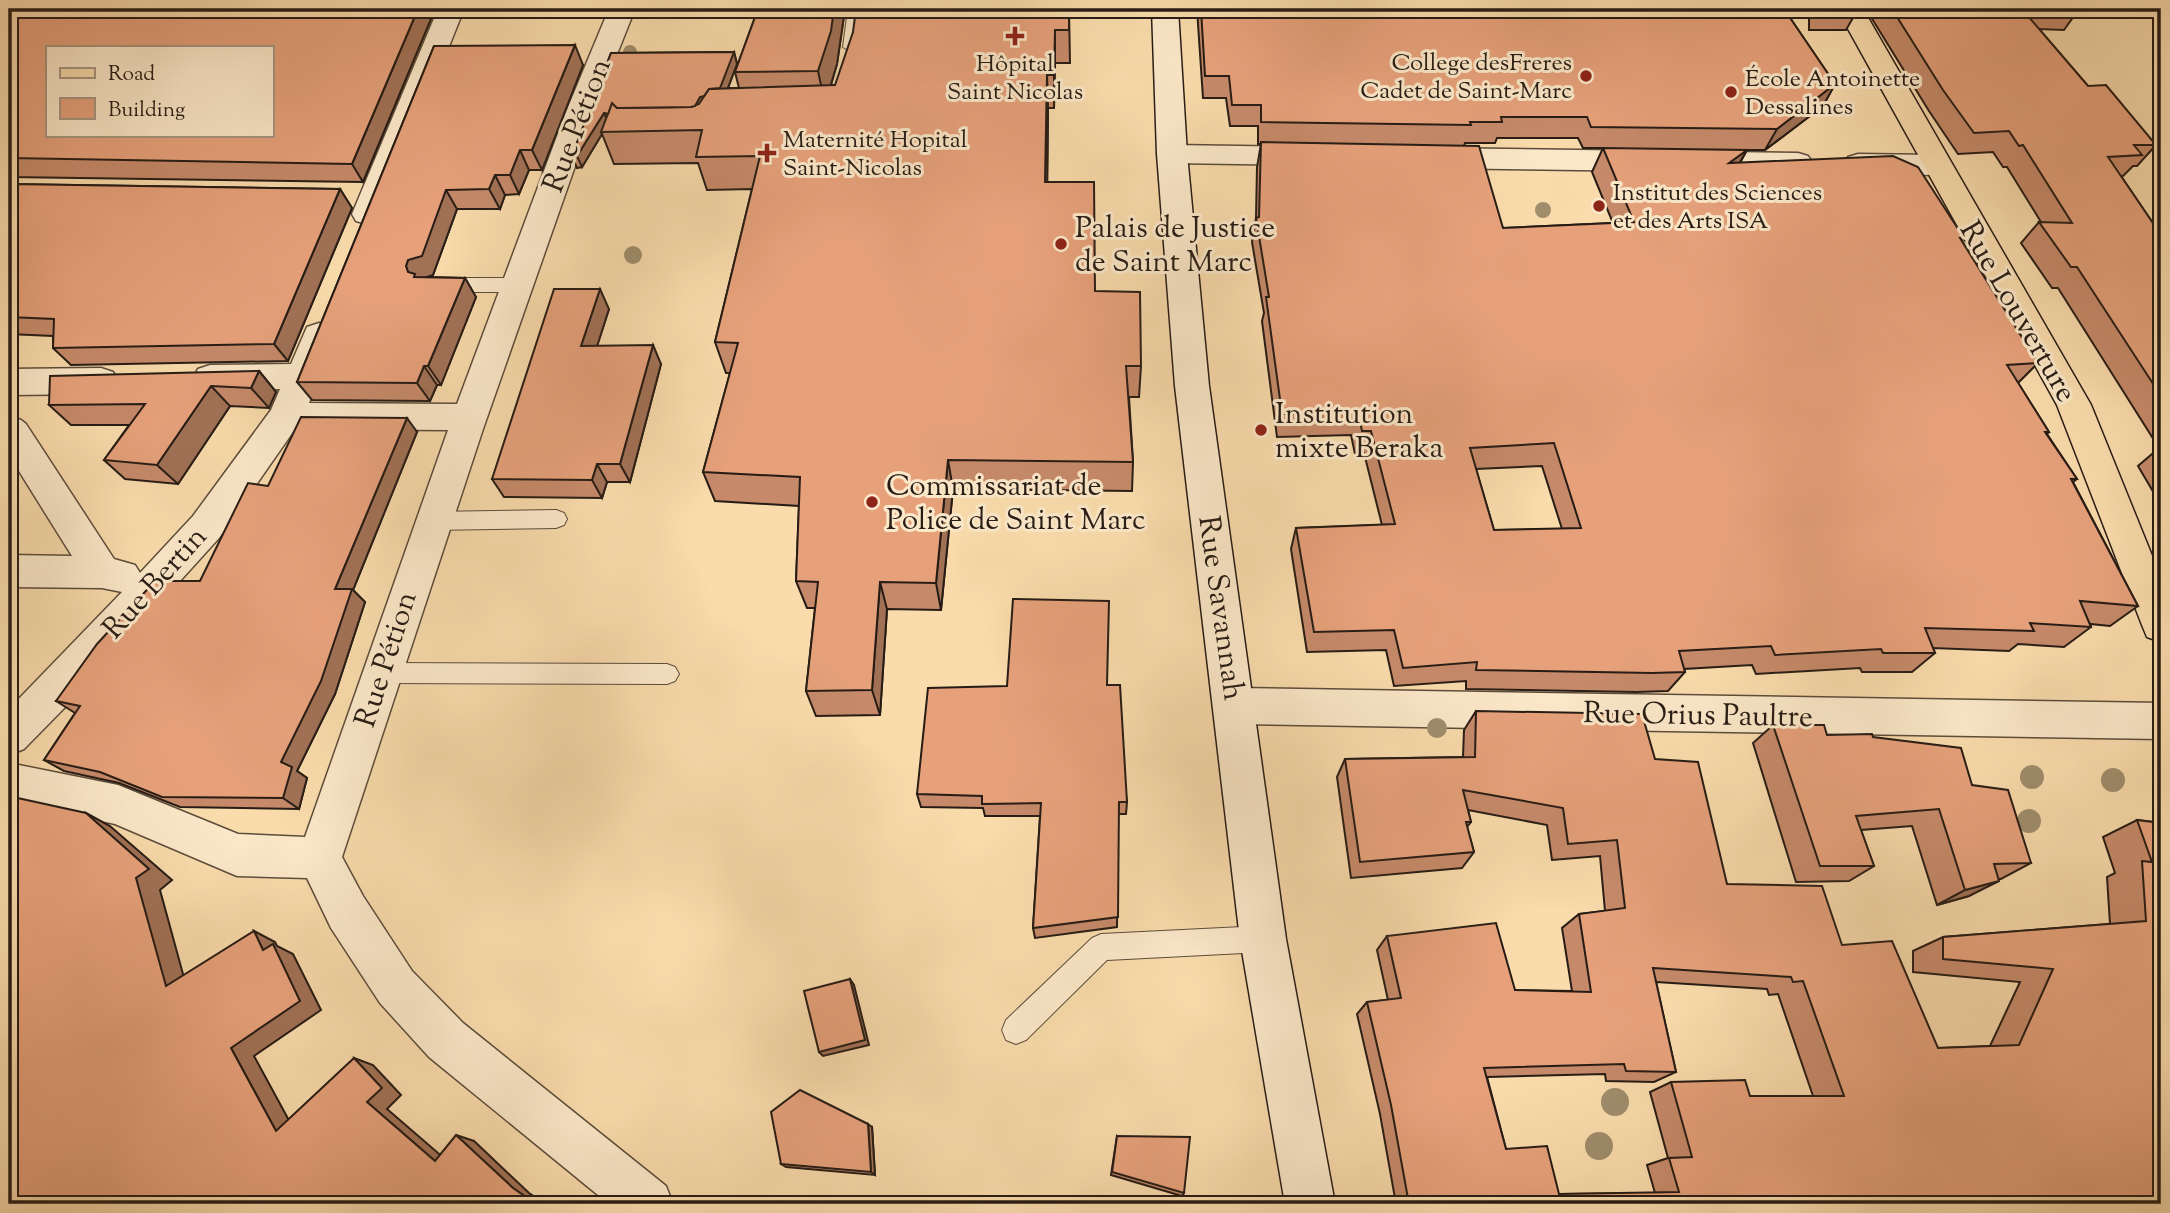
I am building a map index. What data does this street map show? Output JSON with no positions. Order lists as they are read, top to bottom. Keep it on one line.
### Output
{"streets":{"main road":["Rue Louverture"],"street":["Rue Pétion","Rue Bertin","Rue Savannah","Rue Orius Paultre"]},"crossings":[["Rue Savannah","Rue Orius Paultre"]],"places":{"health":["Hôpital Saint Nicolas","Maternité Hopital Saint-Nicolas"],"other":["College desFreres Cadet de Saint-Marc","École Antoinette Dessalines","Institut des Sciences et des Arts ISA","Palais de Justice de Saint Marc","Institution mixte Beraka","Commissariat de Police de Saint Marc"]},"legend":["Road","Building"]}
